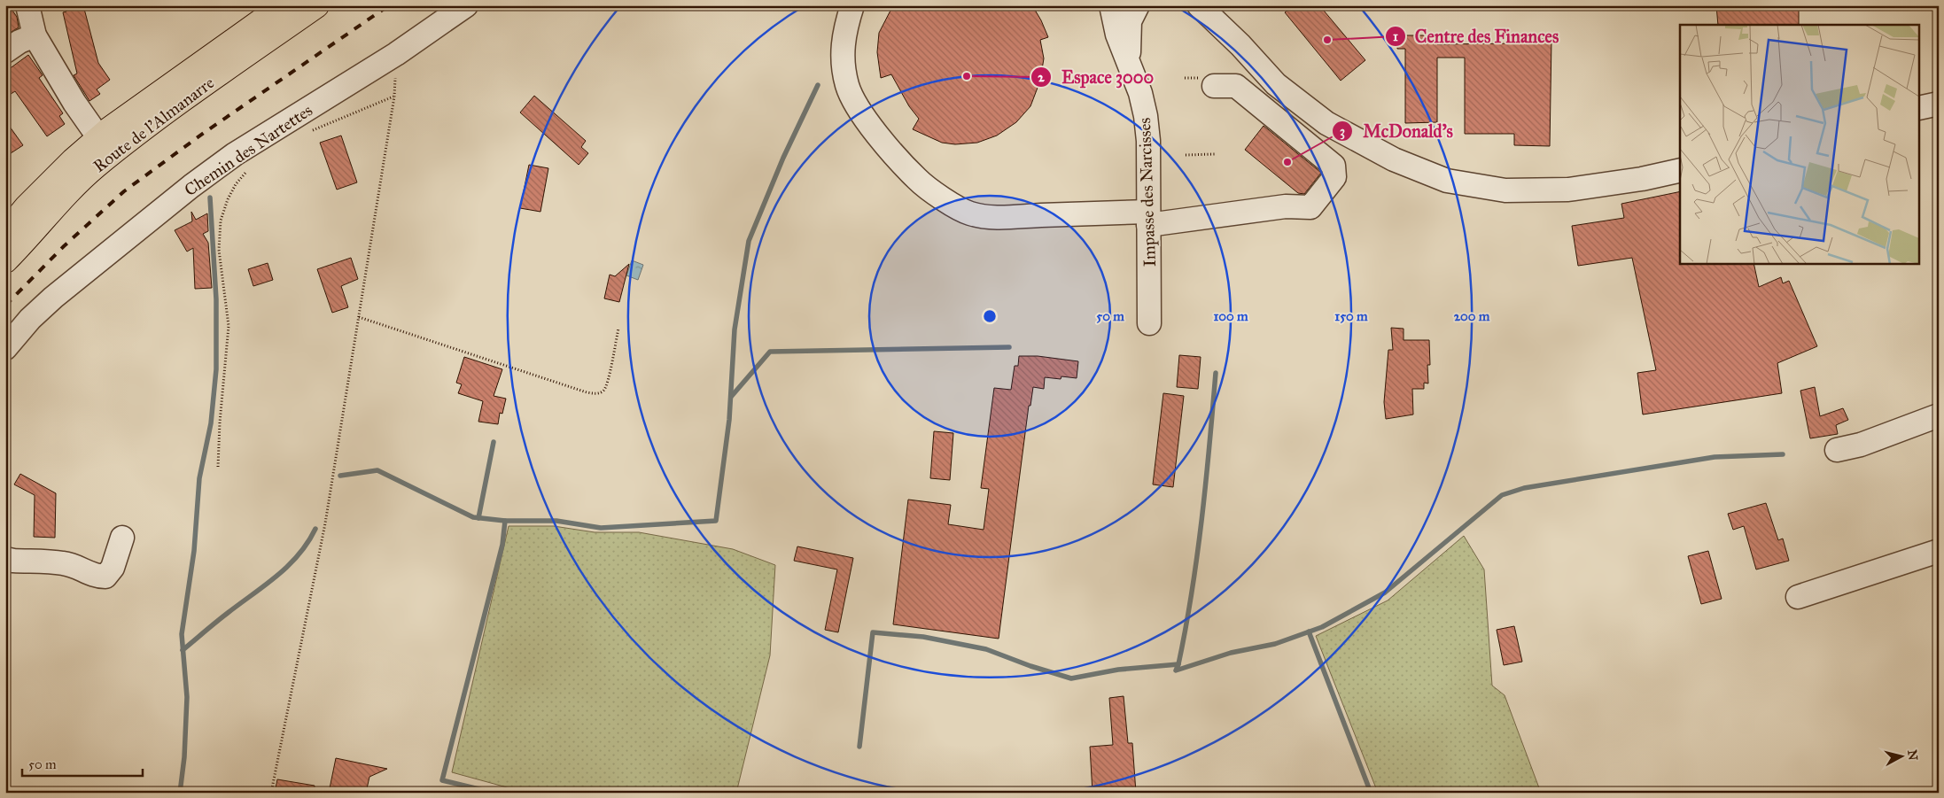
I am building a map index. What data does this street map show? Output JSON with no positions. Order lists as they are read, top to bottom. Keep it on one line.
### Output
{"streets":{"main road":["Route de l'Almanarre"],"street":["Chemin des Nartettes","Impasse des Narcisses"]},"places":["Centre des Finances","Espace 3000","McDonald's"],"scale_bar":"50 m","north":"right","rings":["50 m","100 m","150 m","200 m"]}
